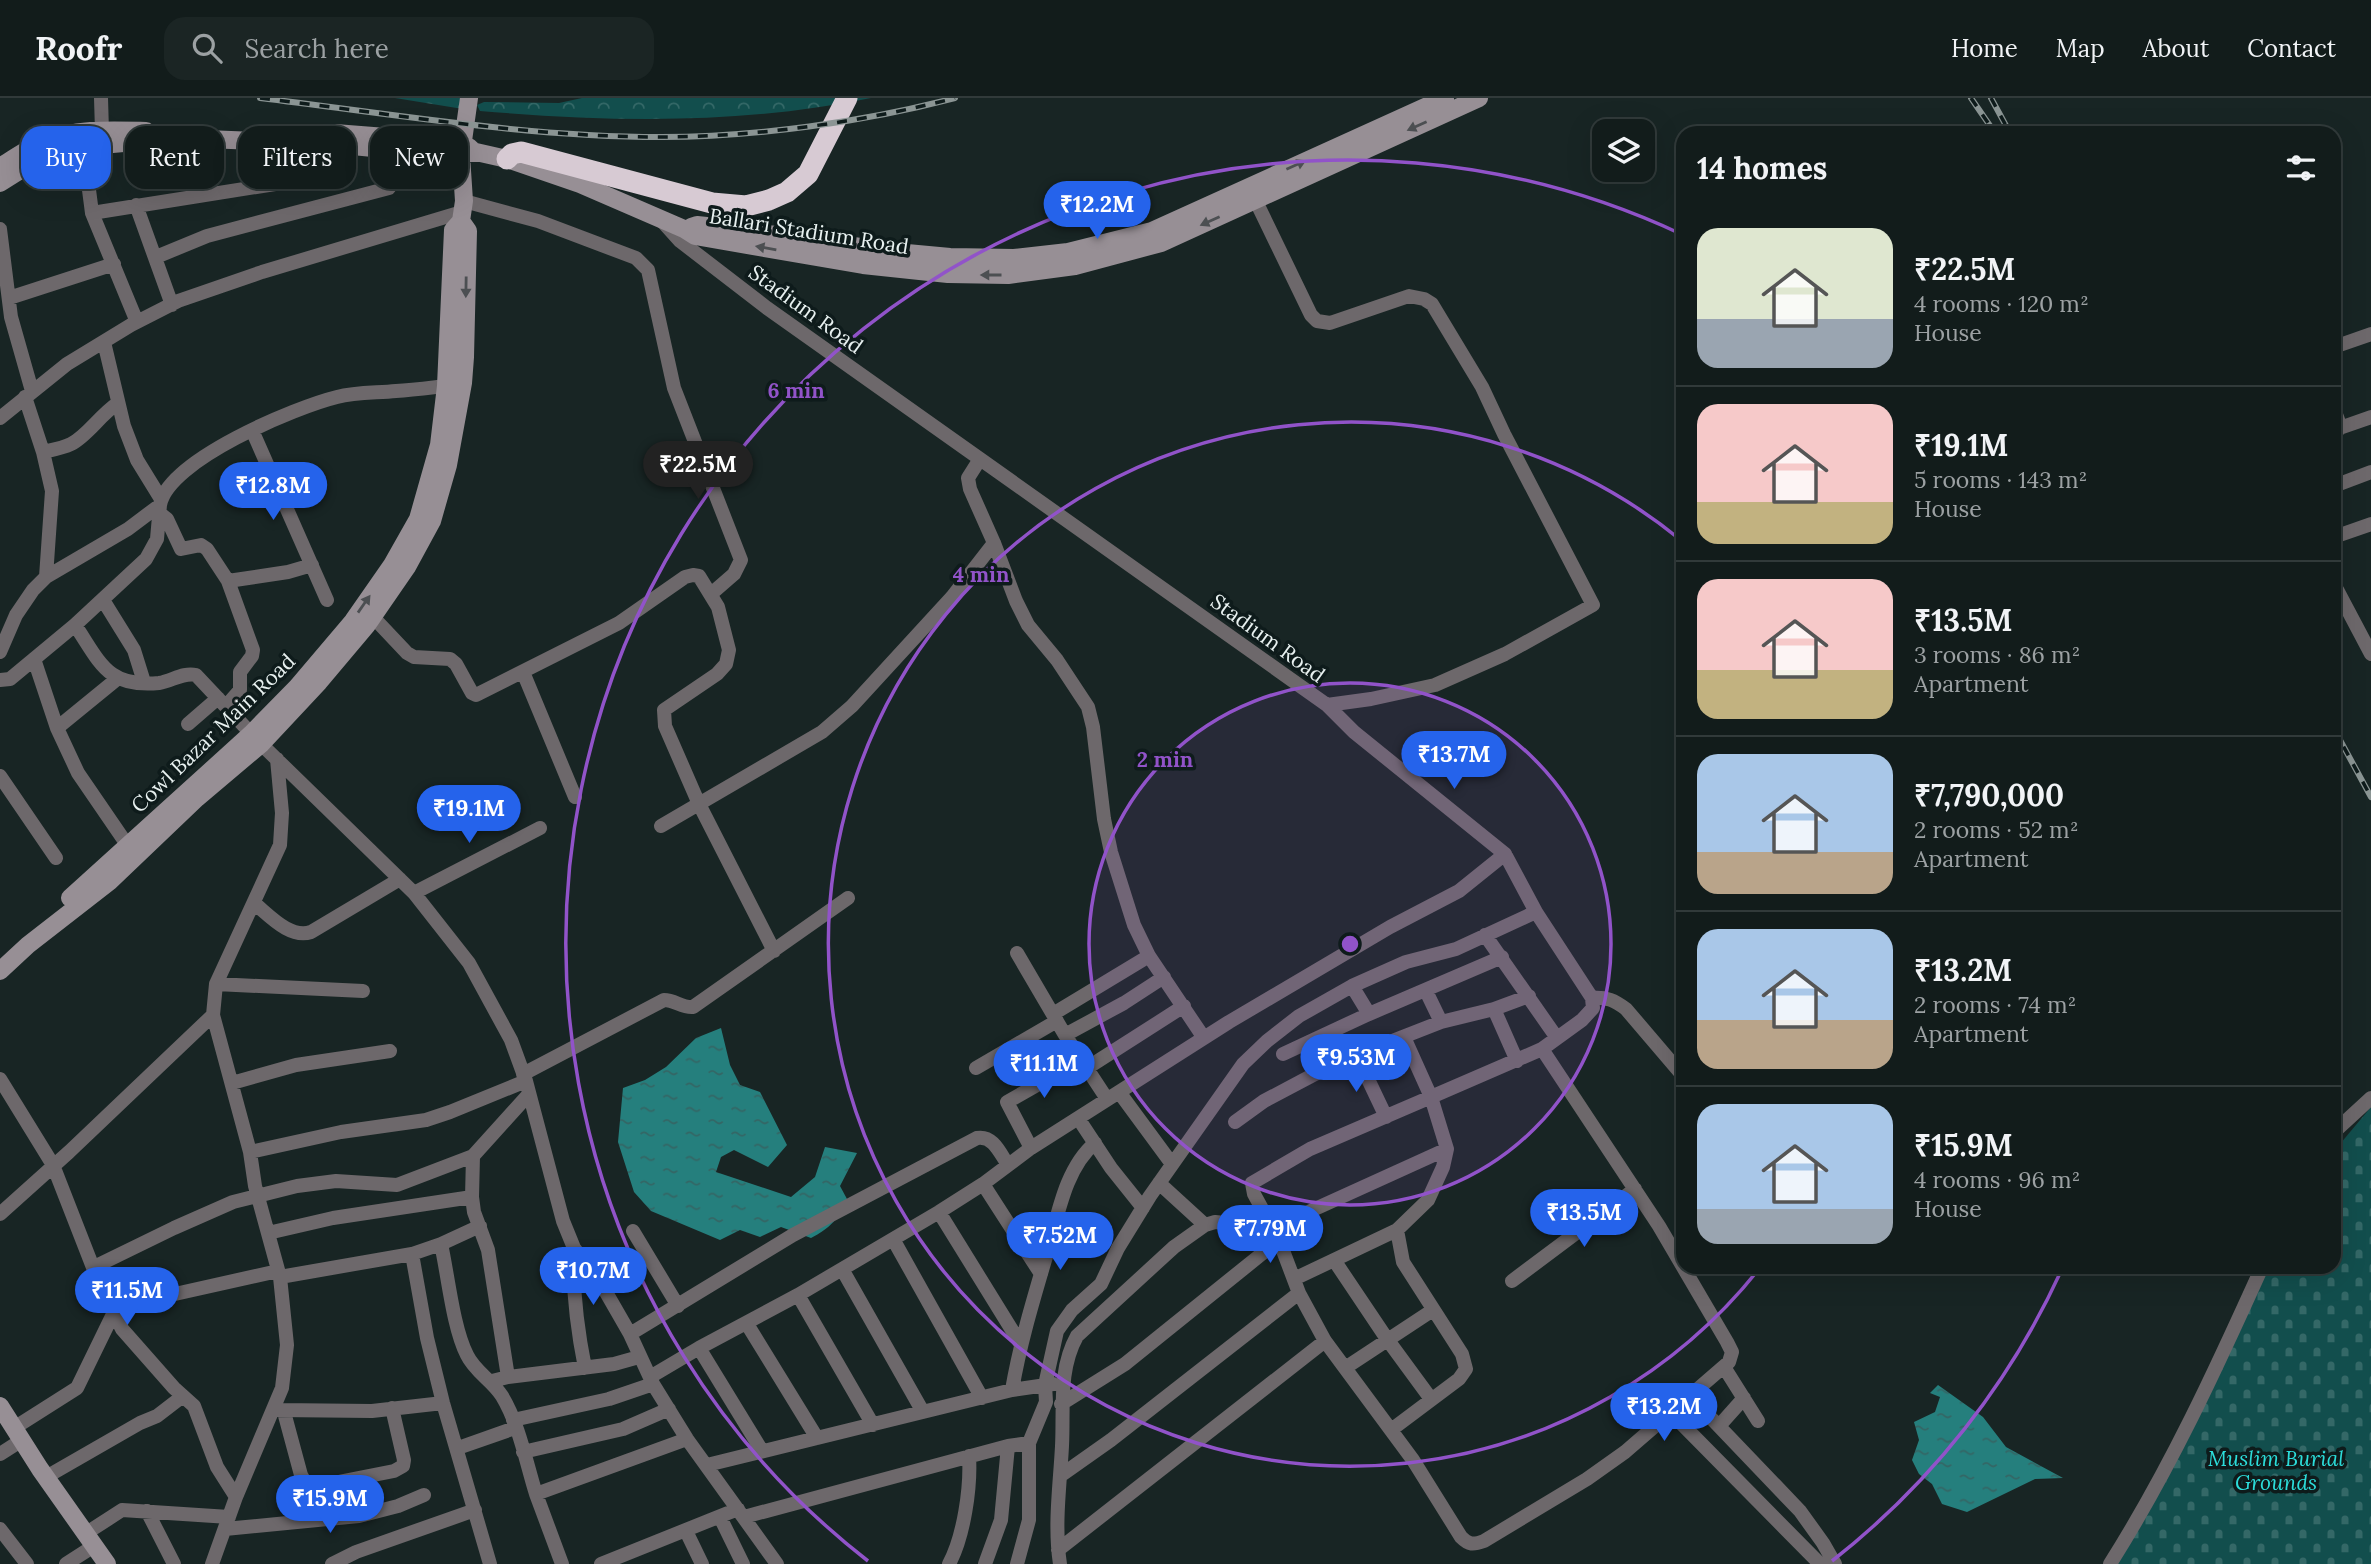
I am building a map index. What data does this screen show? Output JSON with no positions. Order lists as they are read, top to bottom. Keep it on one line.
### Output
{"streets":{"street":["Ballari Stadium Road","Stadium Road","Cowl Bazar Main Road"]},"crossings":[["Ballari Stadium Road","Stadium Road"]],"parks":["Muslim Burial Grounds"],"page":{"header":"Roofr","search":"Search here","nav":["Home","Map","About","Contact"],"chip":["Buy","Rent","Filters","New"],"heading":"14 homes","price":["₹12.2M","₹22.5M","₹12.8M","₹13.7M","₹19.1M","₹9.53M","₹11.1M","₹13.5M","₹7.79M","₹7.52M","₹10.7M","₹11.5M","₹13.2M","₹15.9M"],"list":[{"name":"₹22.5M","note":"4 rooms · 120 m² · House"},{"name":"₹19.1M","note":"5 rooms · 143 m² · House"},{"name":"₹13.5M","note":"3 rooms · 86 m² · Apartment"},{"name":"₹7,790,000","note":"2 rooms · 52 m² · Apartment"},{"name":"₹13.2M","note":"2 rooms · 74 m² · Apartment"},{"name":"₹15.9M","note":"4 rooms · 96 m² · House"}]},"rings":["6 min","4 min","2 min"]}
